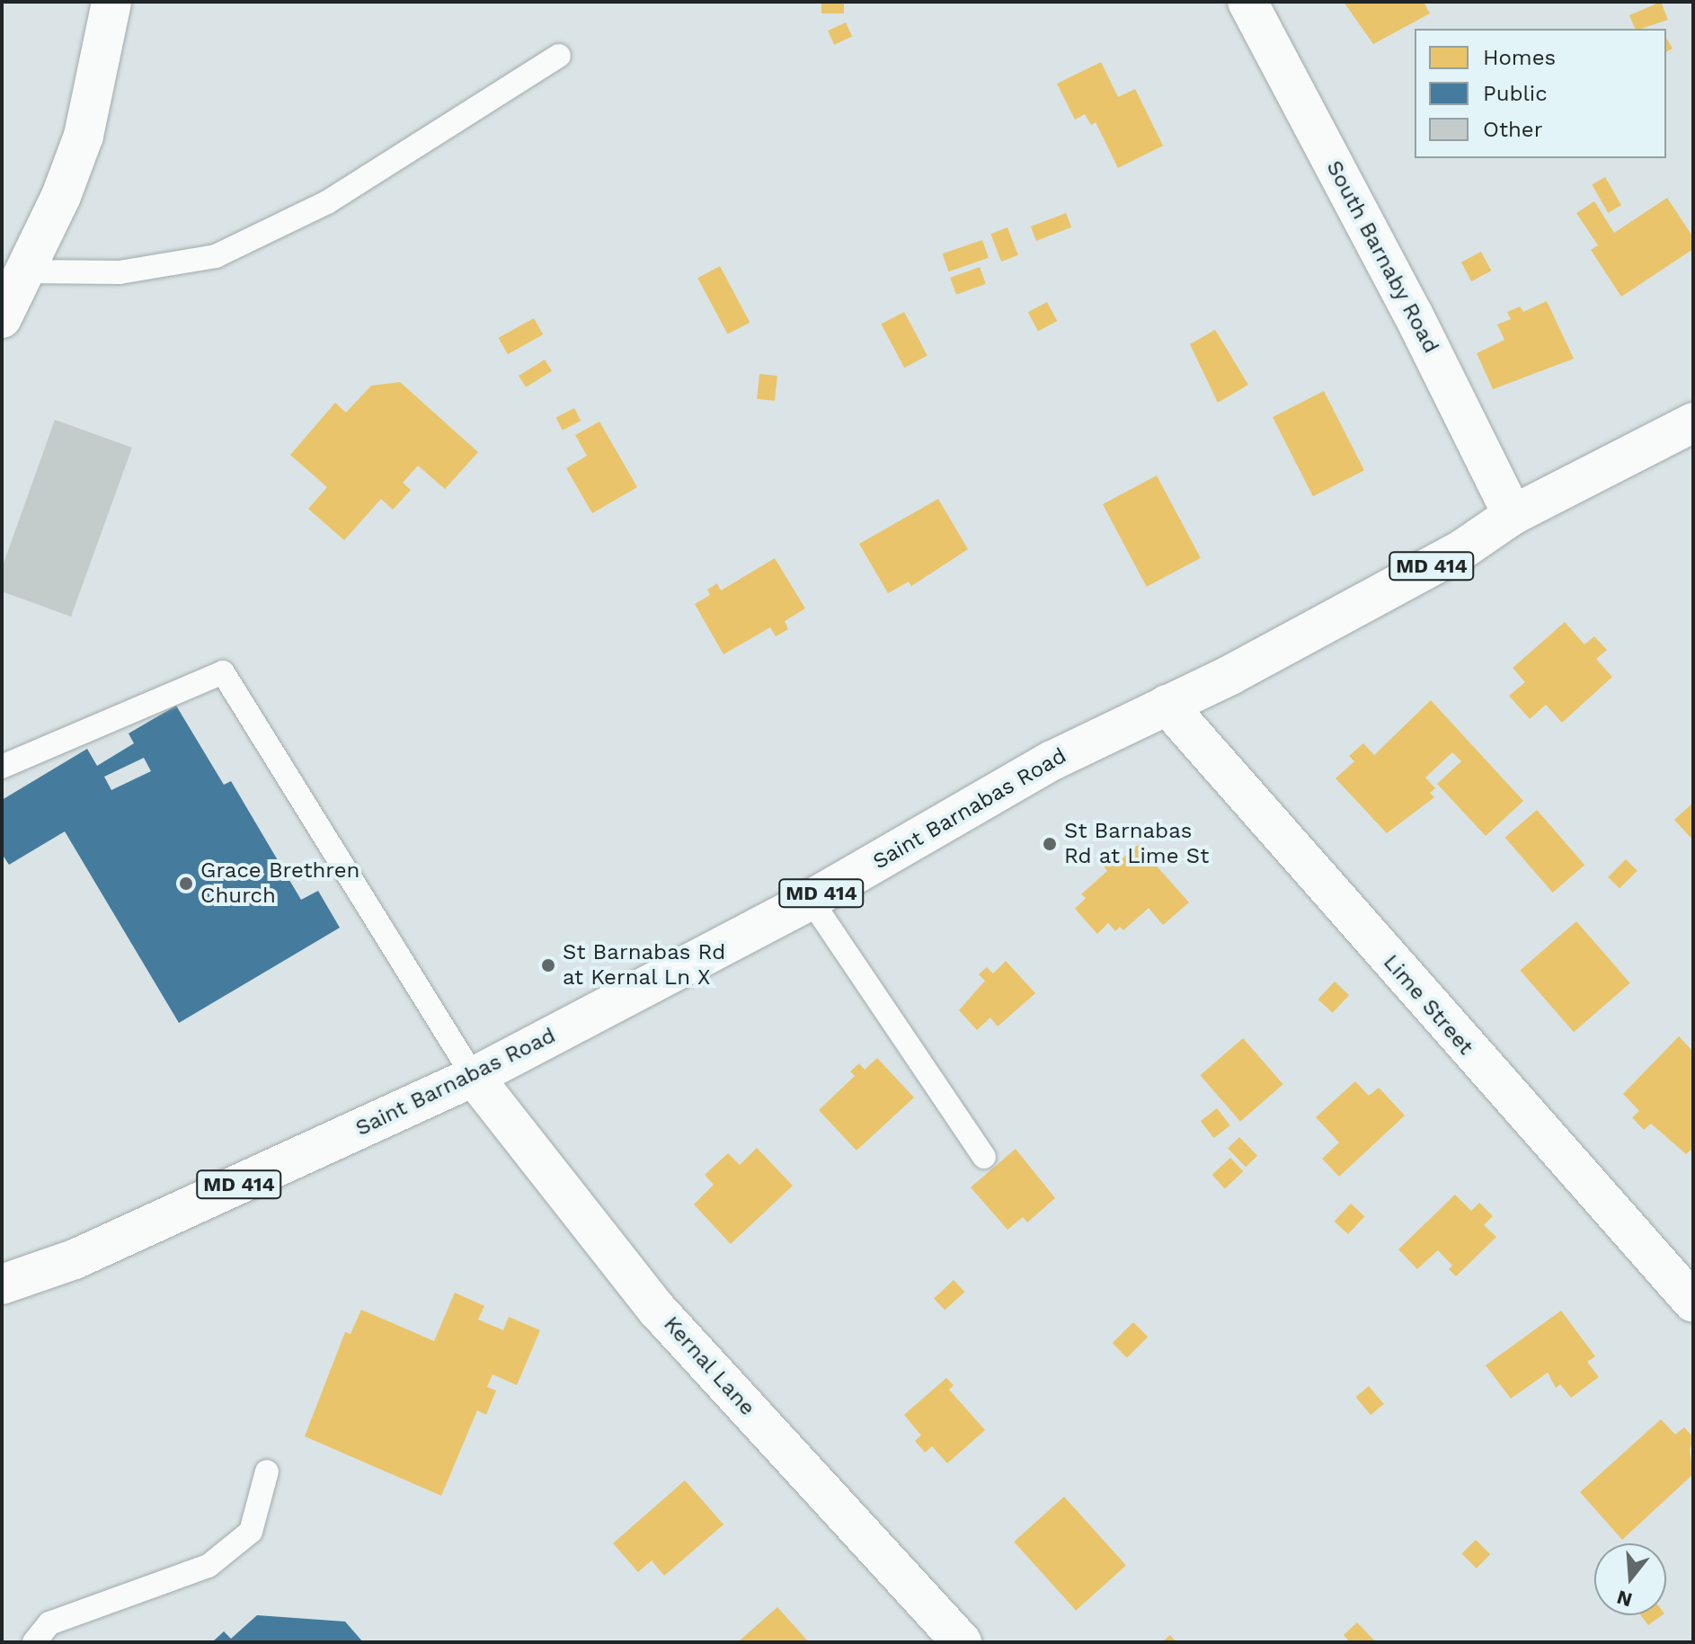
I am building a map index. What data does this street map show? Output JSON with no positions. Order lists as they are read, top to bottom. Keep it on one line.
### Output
{"streets":{"street":["South Barnaby Road","MD 414","Saint Barnabas Road","Lime Street","Kernal Lane"]},"crossings":[["South Barnaby Road","Saint Barnabas Road"],["Saint Barnabas Road","Lime Street"],["Saint Barnabas Road","Kernal Lane"]],"places":["St Barnabas Rd at Lime St","Grace Brethren Church","St Barnabas Rd at Kernal Ln X"],"legend":["Homes","Public","Other"],"north":"bottom"}
